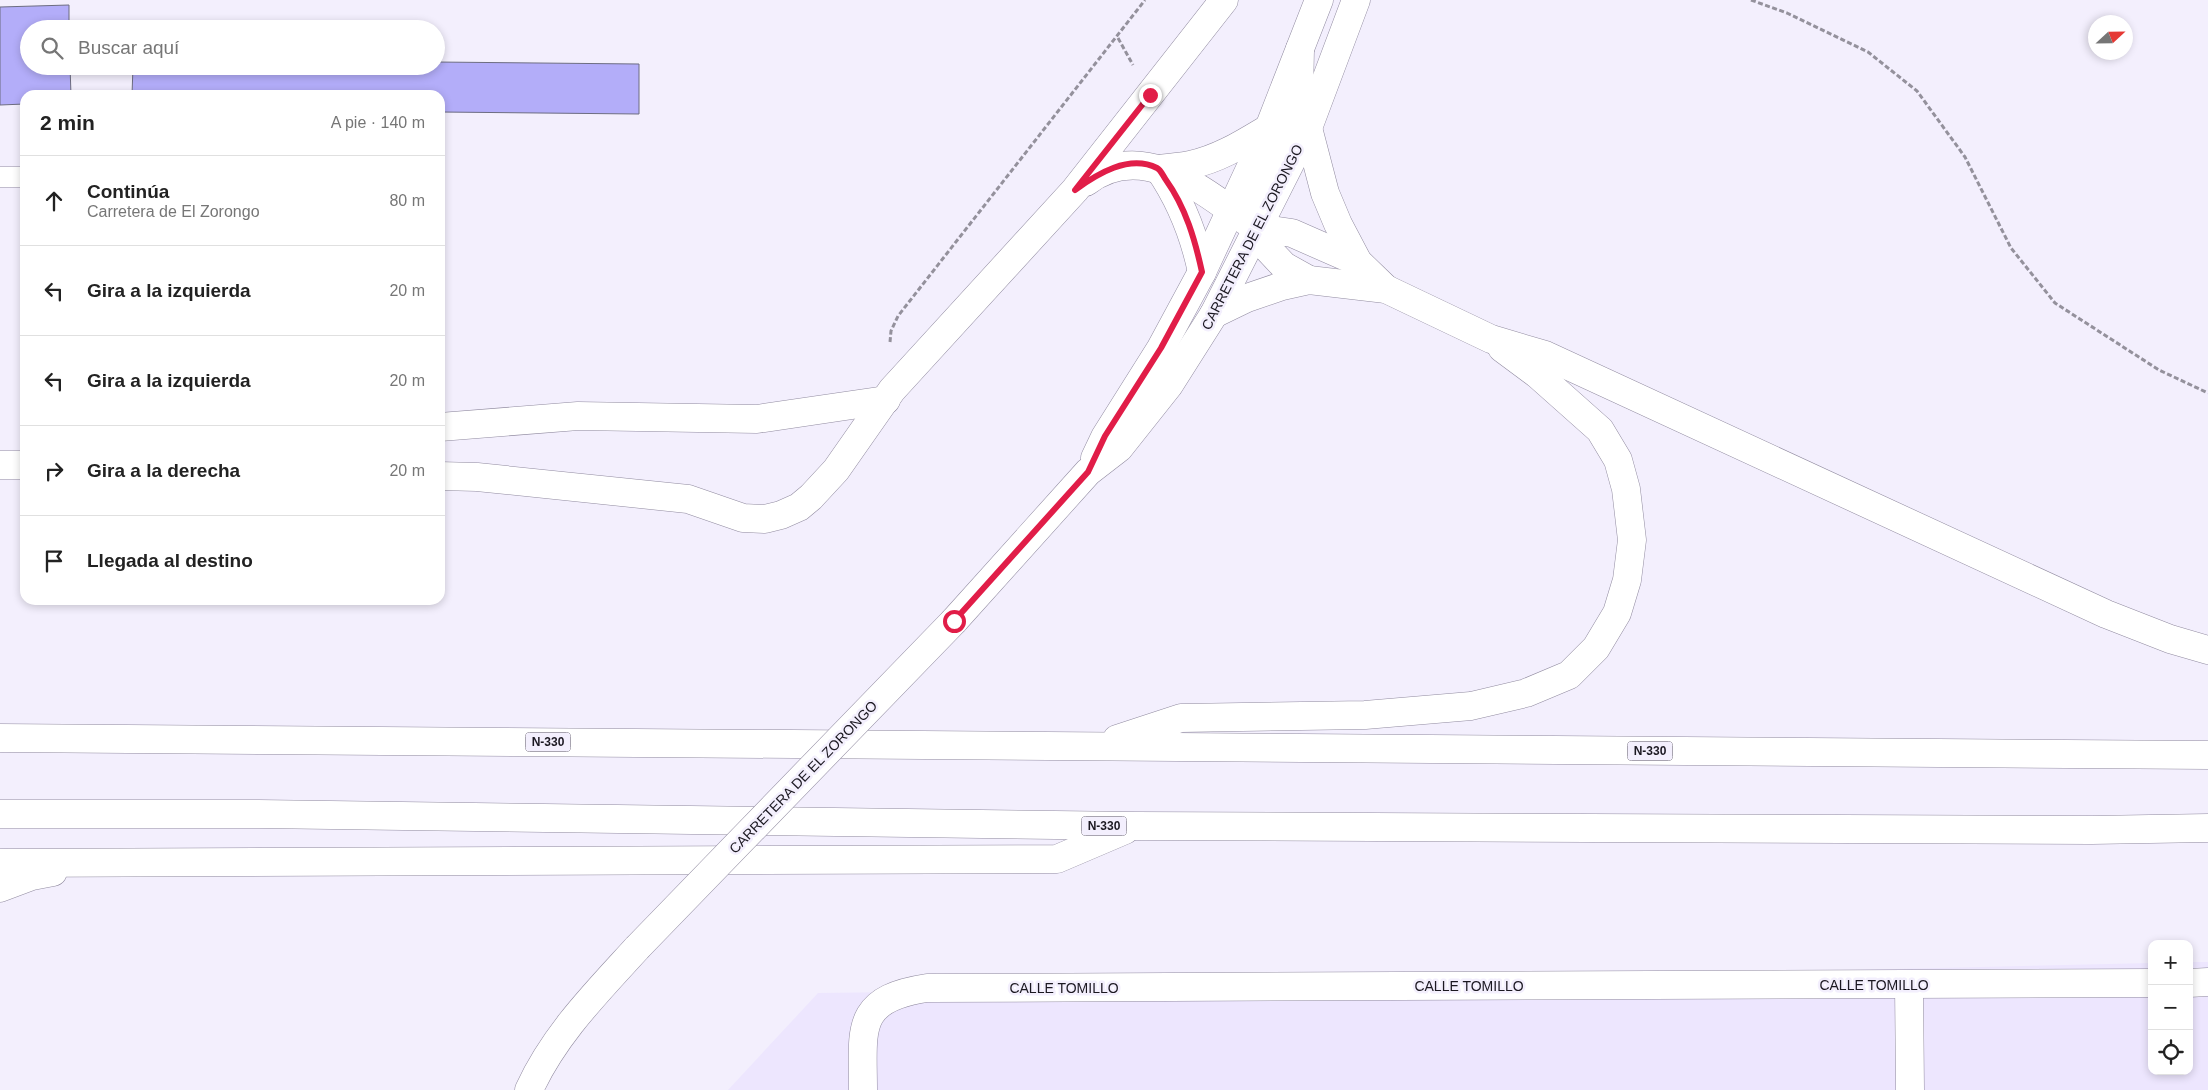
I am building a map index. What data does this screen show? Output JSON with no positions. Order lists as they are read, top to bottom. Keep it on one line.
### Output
{"streets":{"main road":["CARRETERA DE EL ZORONGO","N-330","CALLE TOMILLO"]},"north":"right","page":{"search":"Buscar aquí","heading":["2 min","A pie · 140 m"],"list":[["Continúa","Carretera de El Zorongo","80 m"],["Gira a la izquierda","20 m"],["Gira a la izquierda","20 m"],["Gira a la derecha","20 m"],"Llegada al destino"],"map_buttons":["+","−"]}}
